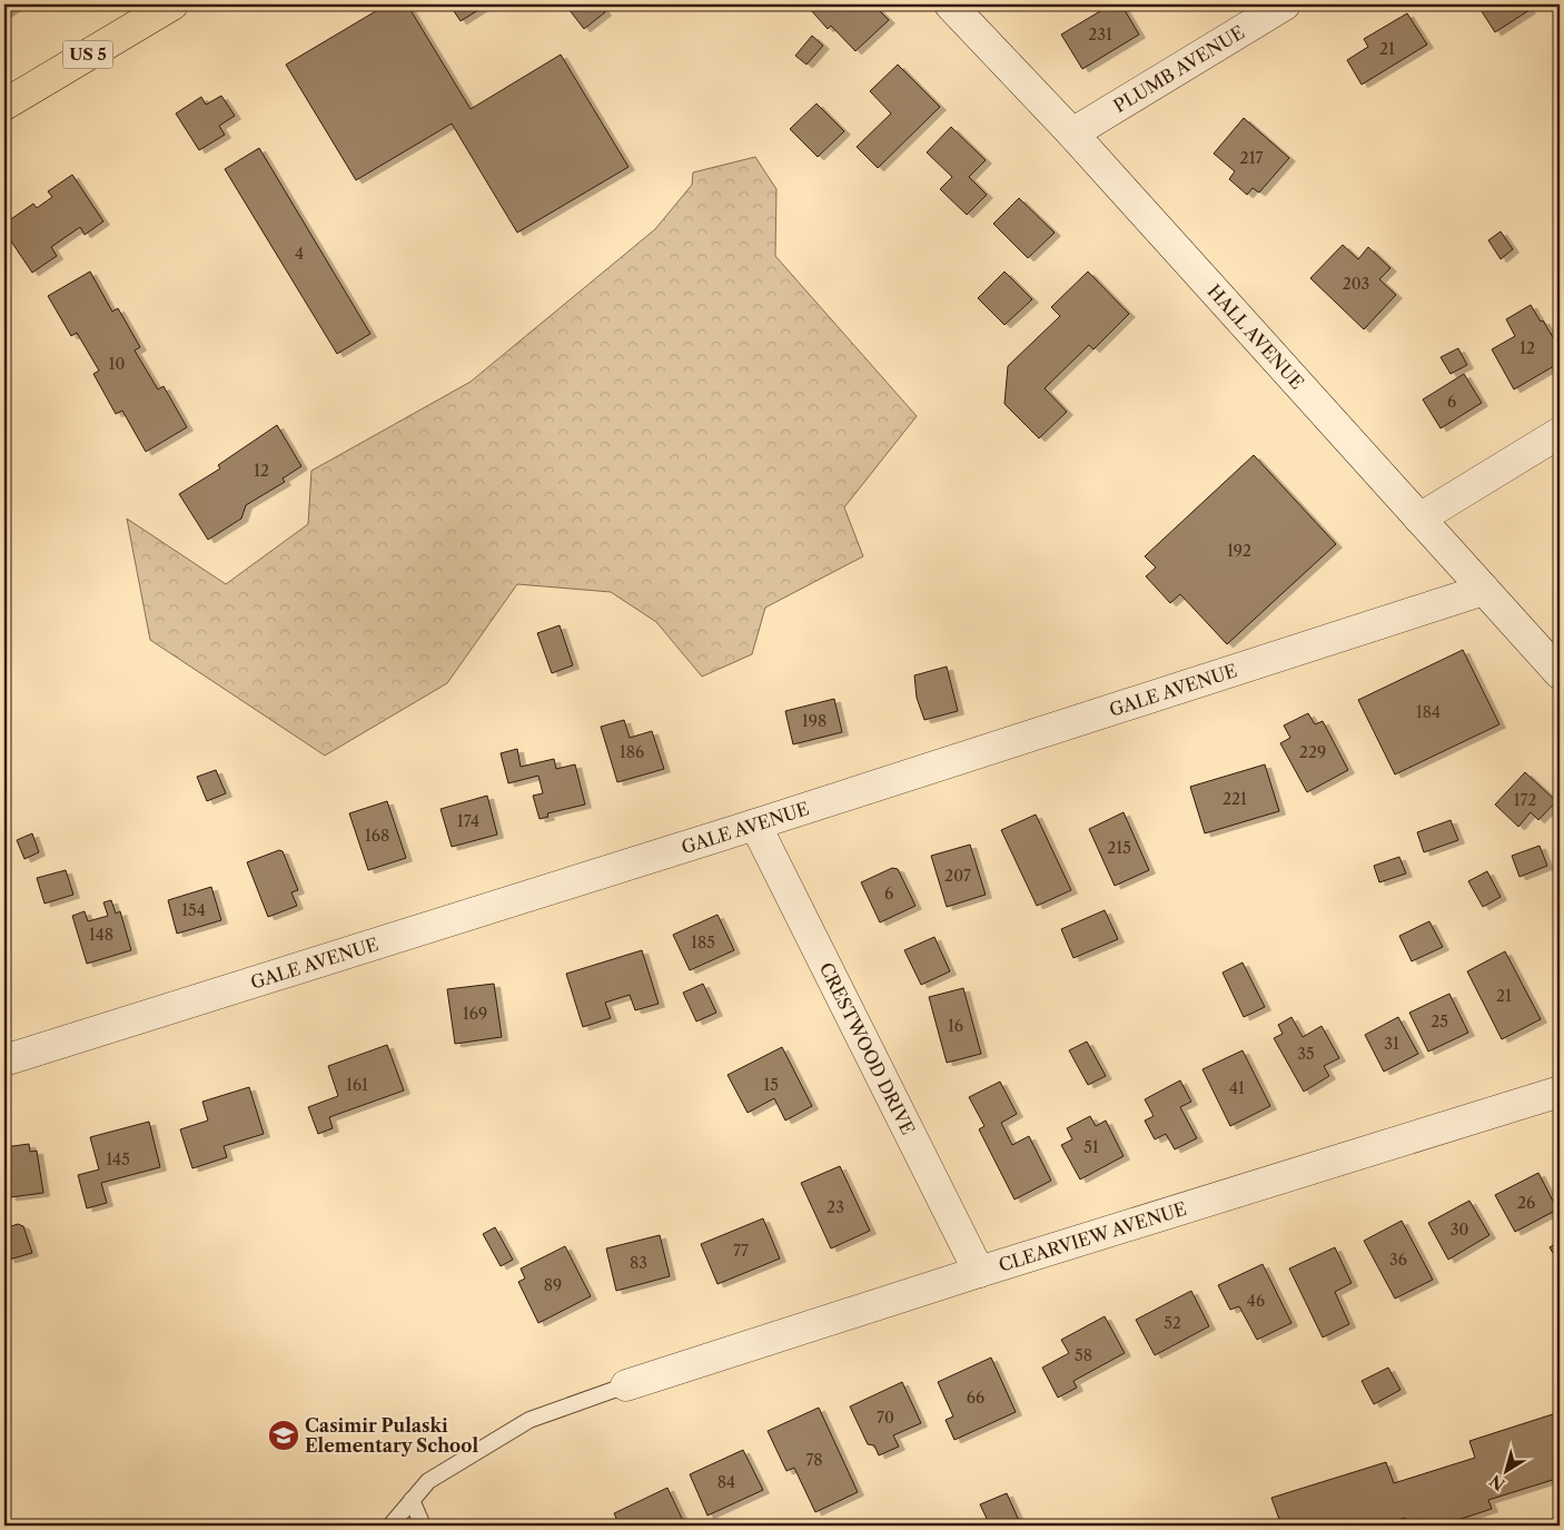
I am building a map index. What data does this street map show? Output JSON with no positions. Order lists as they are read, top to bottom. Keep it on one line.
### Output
{"streets":{"main road":["US 5"],"street":["PLUMB AVENUE","HALL AVENUE","GALE AVENUE","CRESTWOOD DRIVE","CLEARVIEW AVENUE"]},"crossings":[["PLUMB AVENUE","HALL AVENUE"],["HALL AVENUE","GALE AVENUE"],["GALE AVENUE","CRESTWOOD DRIVE"],["CRESTWOOD DRIVE","CLEARVIEW AVENUE"]],"places":{"school or university":["Casimir Pulaski Elementary School"]},"house_numbers":["231","21","217","4","203","12","10","6","12","192","184","198","186","229","221","172","174","168","215","207","6","154","148","185","21","169","25","16","31","35","161","15","41","51","145","26","23","30","77","36","83","89","46","52","58","66","70","78","84"],"north":"bottom left"}
